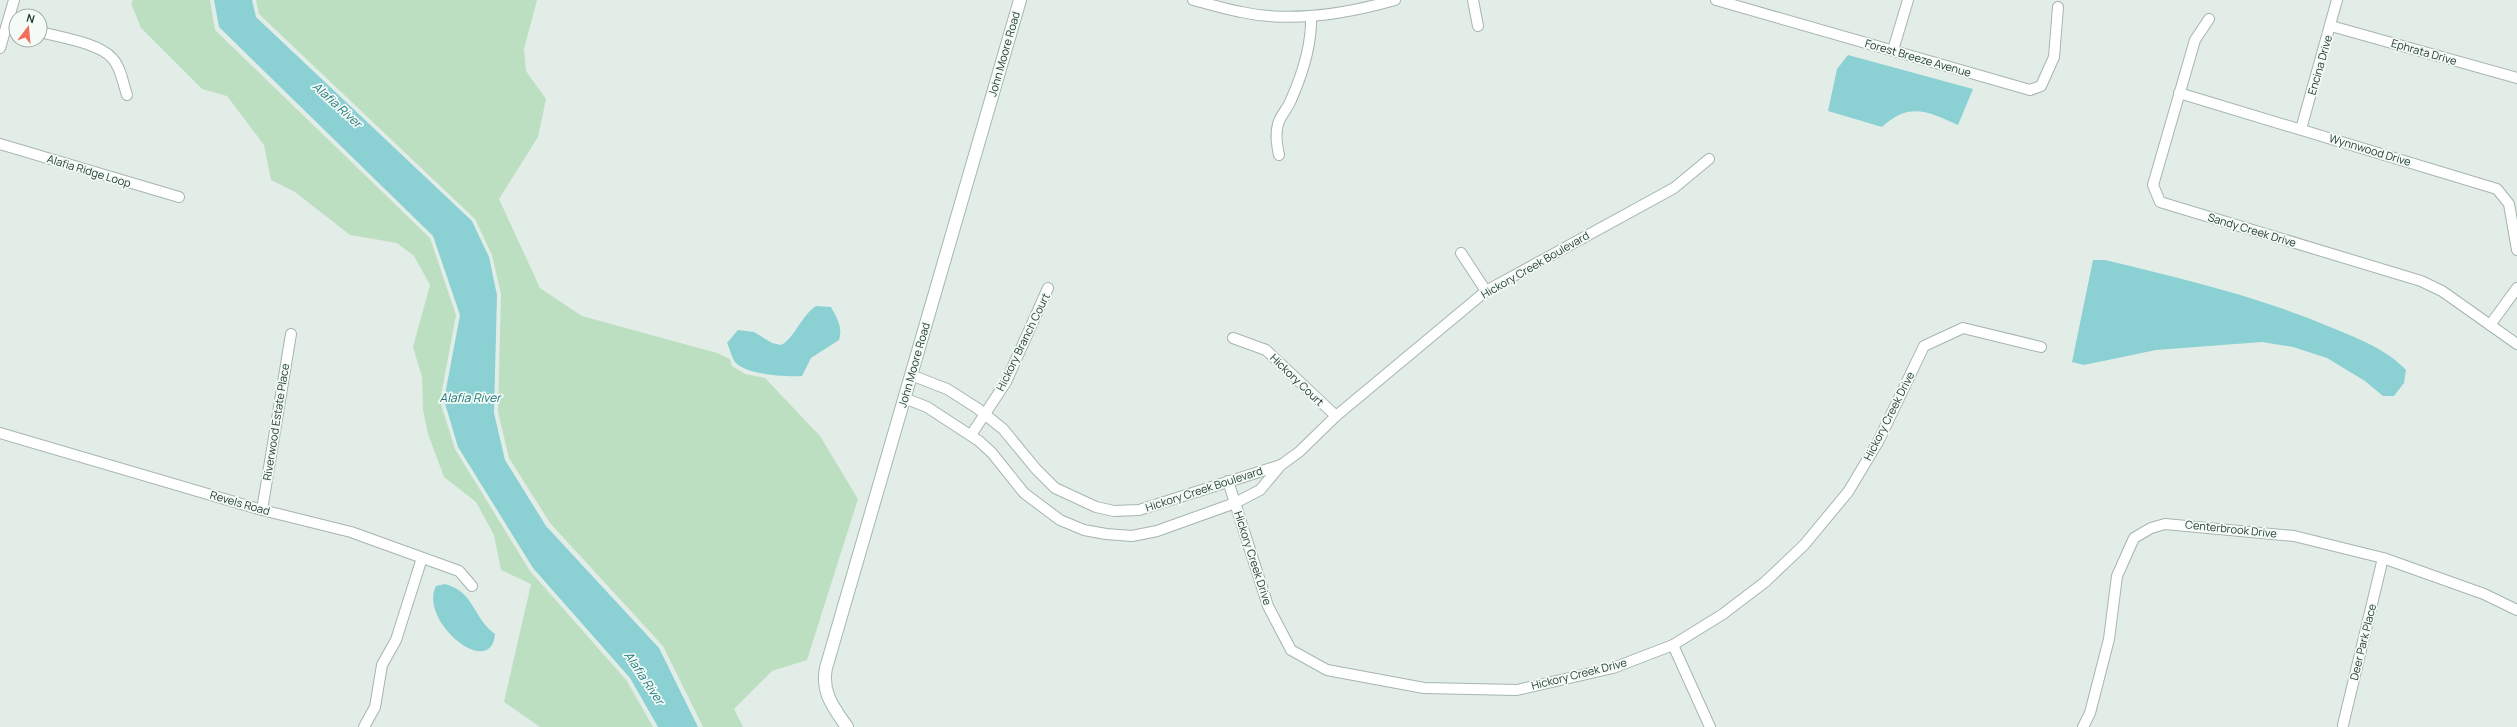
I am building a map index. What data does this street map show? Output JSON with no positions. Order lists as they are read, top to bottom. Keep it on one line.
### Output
{"streets":{"street":["Ephrata Drive","John Moore Road","Forest Breeze Avenue","Encina Drive","Wynnwood Drive","Alafia Ridge Loop","Sandy Creek Drive","Hickory Creek Boulevard","Hickory Branch Court","Hickory Court","Hickory Creek Drive","Riverwood Estate Place","Revels Road","Centerbrook Drive","Deer Park Place"]},"crossings":[["Ephrata Drive","Encina Drive"],["John Moore Road","Hickory Creek Boulevard"],["Encina Drive","Wynnwood Drive"],["Wynnwood Drive","Sandy Creek Drive"],["Hickory Creek Boulevard","Hickory Branch Court"],["Hickory Creek Boulevard","Hickory Court"],["Hickory Creek Boulevard","Hickory Creek Drive"],["Riverwood Estate Place","Revels Road"],["Centerbrook Drive","Deer Park Place"]],"water":["Alafia River"],"north":"top"}
